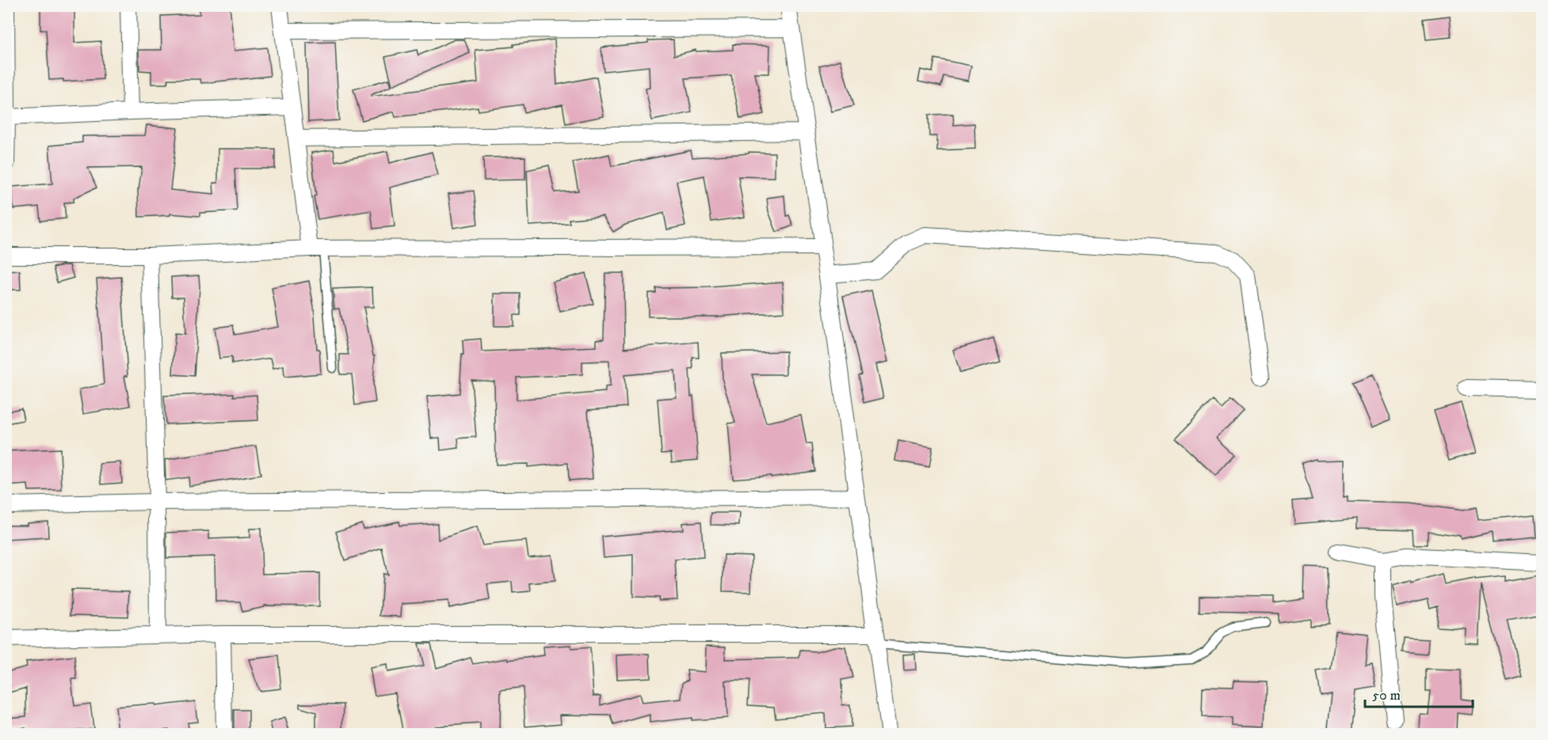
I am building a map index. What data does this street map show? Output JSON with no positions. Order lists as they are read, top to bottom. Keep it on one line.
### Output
{"scale_bar":"50 m"}
